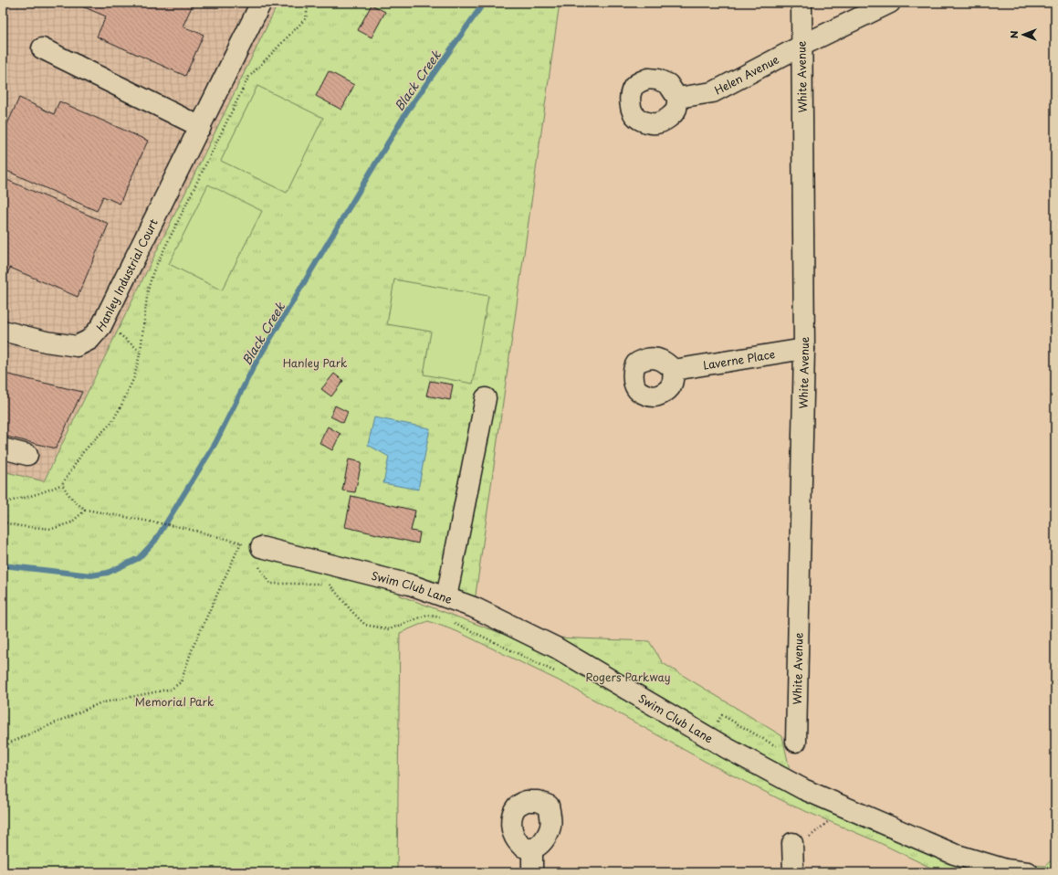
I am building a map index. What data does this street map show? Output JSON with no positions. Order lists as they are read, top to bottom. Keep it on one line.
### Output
{"streets":{"street":["Helen Avenue","White Avenue","Hanley Industrial Court","Laverne Place","Swim Club Lane"]},"crossings":[["Helen Avenue","White Avenue"],["White Avenue","Laverne Place"]],"water":["Black Creek"],"parks":["Hanley Park","Rogers Parkway","Memorial Park"],"north":"left"}
